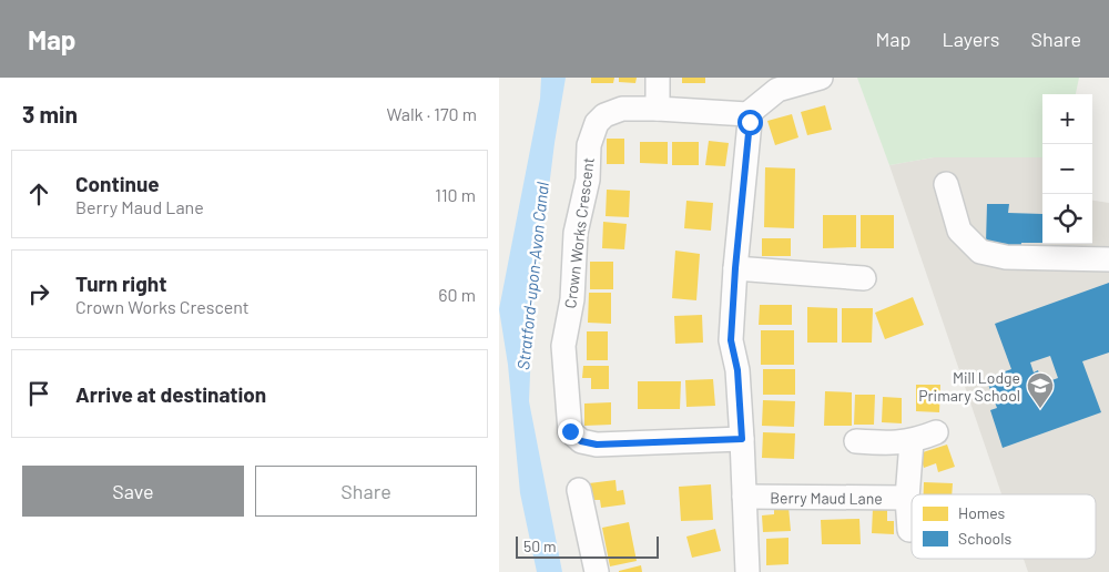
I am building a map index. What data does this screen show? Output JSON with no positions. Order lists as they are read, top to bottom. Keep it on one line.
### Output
{"streets":{"street":["Crown Works Crescent","Berry Maud Lane"]},"water":["Stratford-upon-Avon Canal"],"places":{"school or university":["Mill Lodge Primary School"]},"legend":["Homes","Schools"],"scale_bar":"50 m","page":{"header":"Map","nav":["Map","Layers","Share"],"heading":["3 min","Walk · 170 m"],"map_buttons":["+","−"],"list":[["Continue","Berry Maud Lane","110 m"],["Turn right","Crown Works Crescent","60 m"],"Arrive at destination"],"buttons":["Save","Share"],"scale":"50 m"}}
